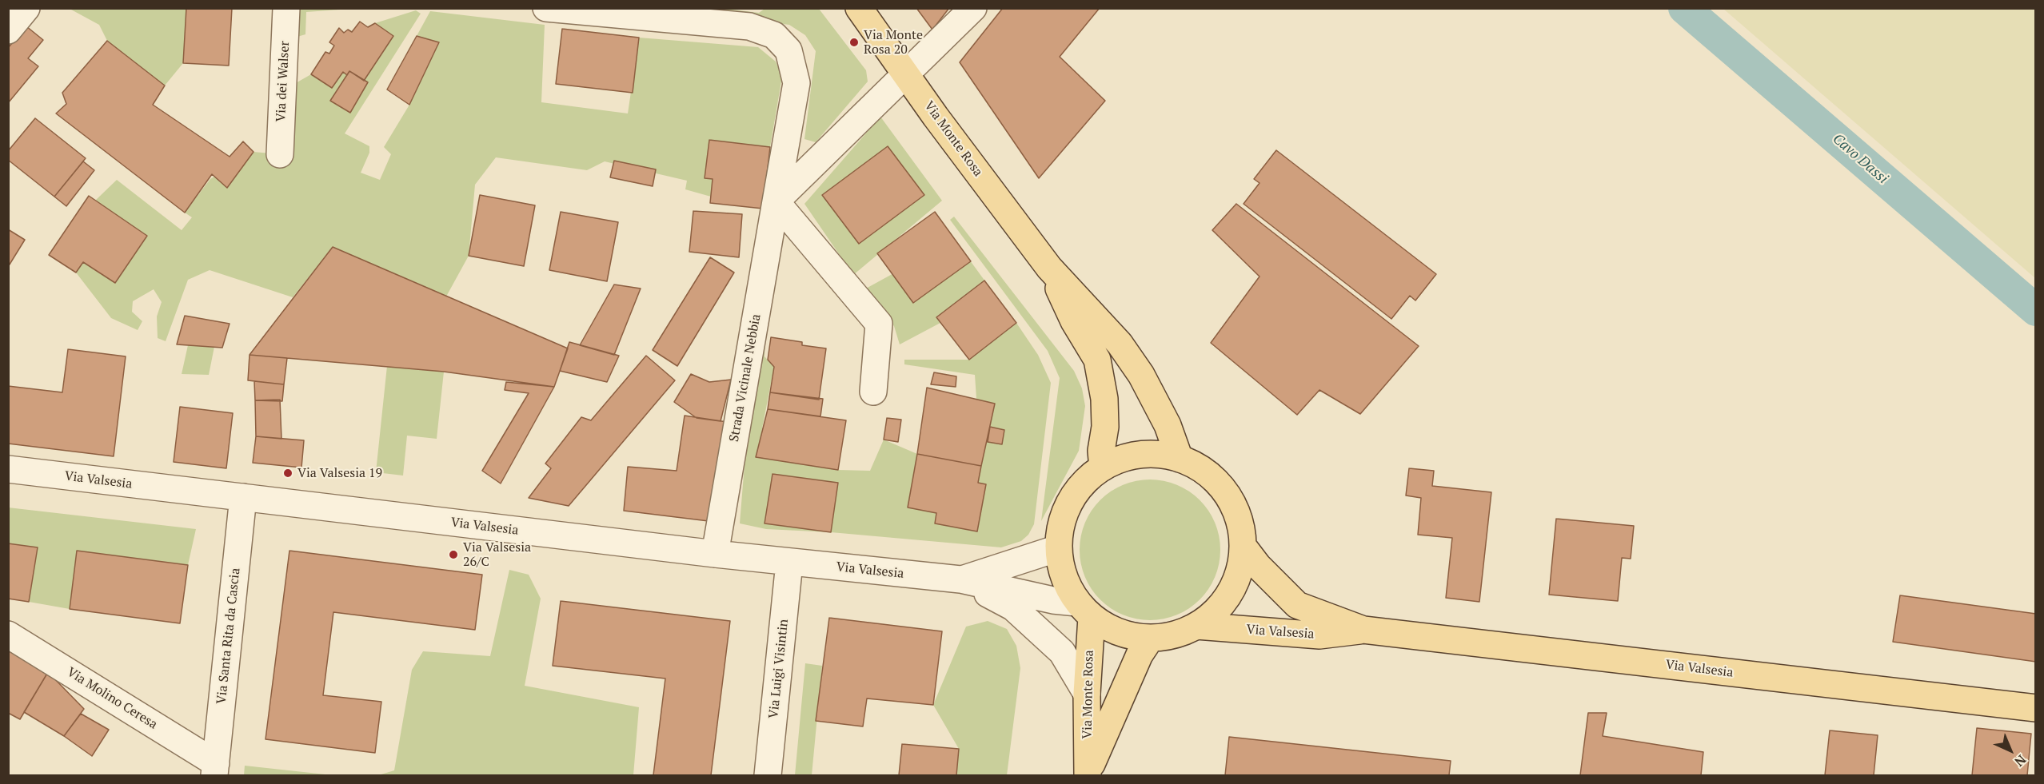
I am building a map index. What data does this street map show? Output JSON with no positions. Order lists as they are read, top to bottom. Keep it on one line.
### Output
{"streets":{"main road":["Via Monte Rosa","Via Valsesia"],"street":["Via dei Walser","Strada Vicinale Nebbia","Via Santa Rita da Cascia","Via Luigi Visintin","Via Molino Ceresa"]},"crossings":[["Via Monte Rosa","Via Valsesia"],["Strada Vicinale Nebbia","Via Valsesia"],["Via Valsesia","Via Santa Rita da Cascia"],["Via Valsesia","Via Luigi Visintin"],["Via Santa Rita da Cascia","Via Molino Ceresa"]],"water":["Cavo Dassi"],"places":["Via Monte Rosa 20","Via Valsesia 19","Via Valsesia 26/C"],"north":"bottom right"}
